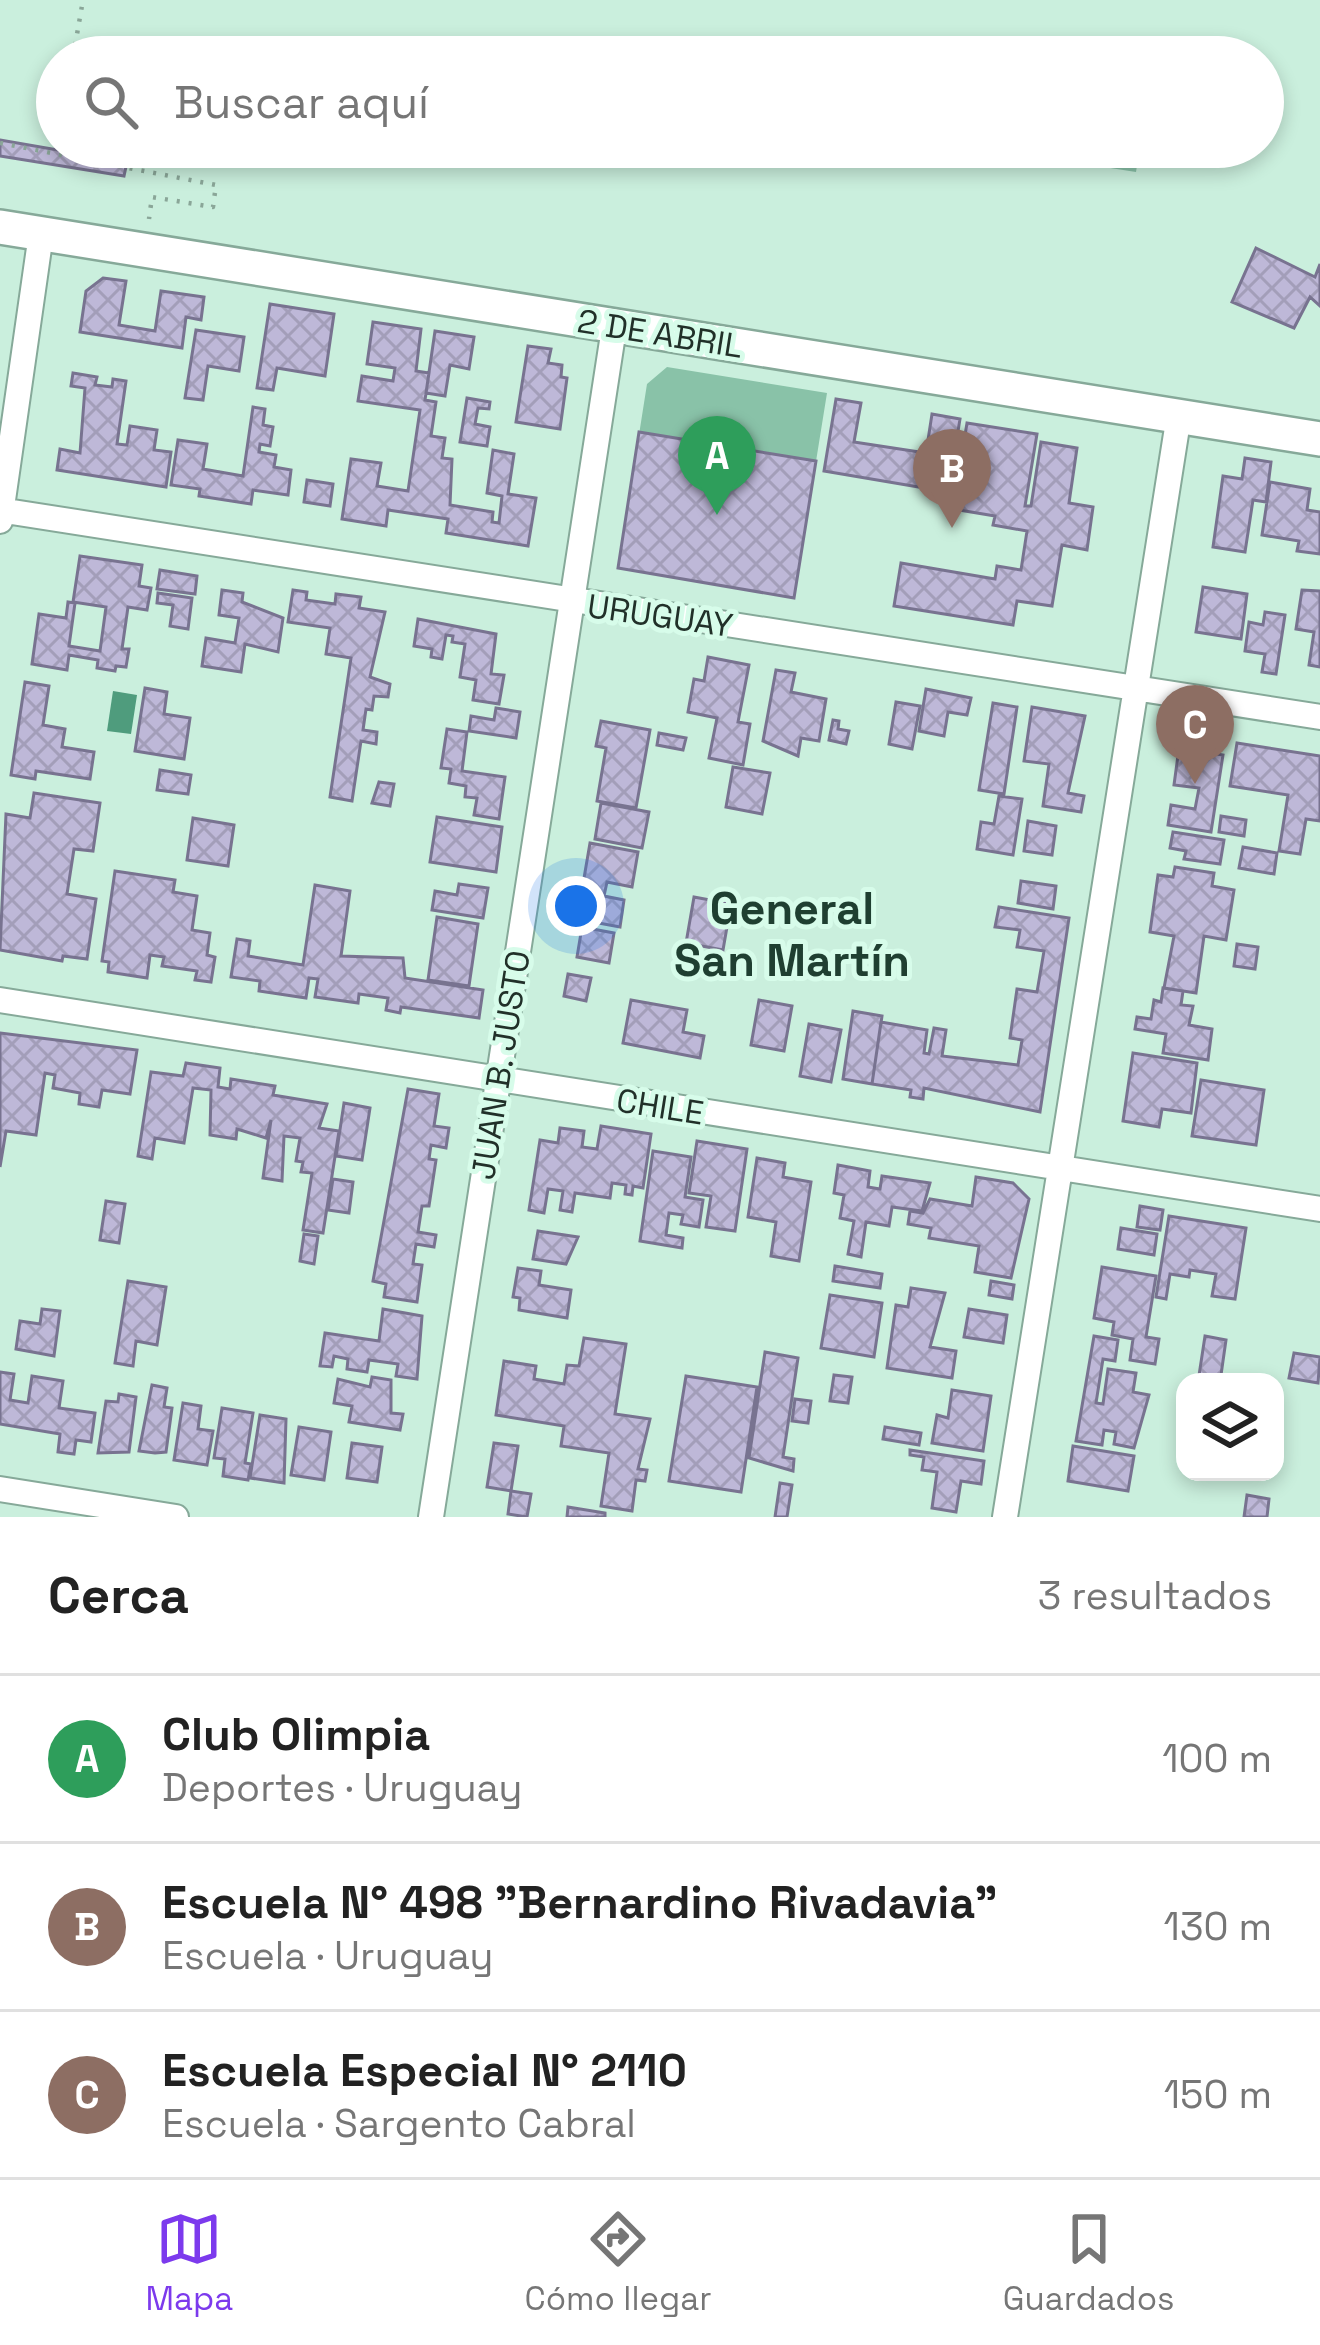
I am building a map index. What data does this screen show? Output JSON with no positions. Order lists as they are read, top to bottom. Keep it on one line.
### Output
{"streets":{"main road":["2 DE ABRIL"],"street":["URUGUAY","JUAN B. JUSTO","CHILE"]},"crossings":[["2 DE ABRIL","JUAN B. JUSTO"],["URUGUAY","JUAN B. JUSTO"],["JUAN B. JUSTO","CHILE"]],"districts":["General San Martín"],"page":{"search":"Buscar aquí","pins":["A","B","C"],"heading":["Cerca","3 resultados"],"list":[{"mark":"A","name":"Club Olimpia","note":"Deportes · Uruguay","value":"100 m"},{"mark":"B","name":"Escuela N° 498 \"Bernardino Rivadavia\"","note":"Escuela · Uruguay","value":"130 m"},{"mark":"C","name":"Escuela Especial N° 2110","note":"Escuela · Sargento Cabral","value":"150 m"}],"nav":["Mapa","Cómo llegar","Guardados"]}}
